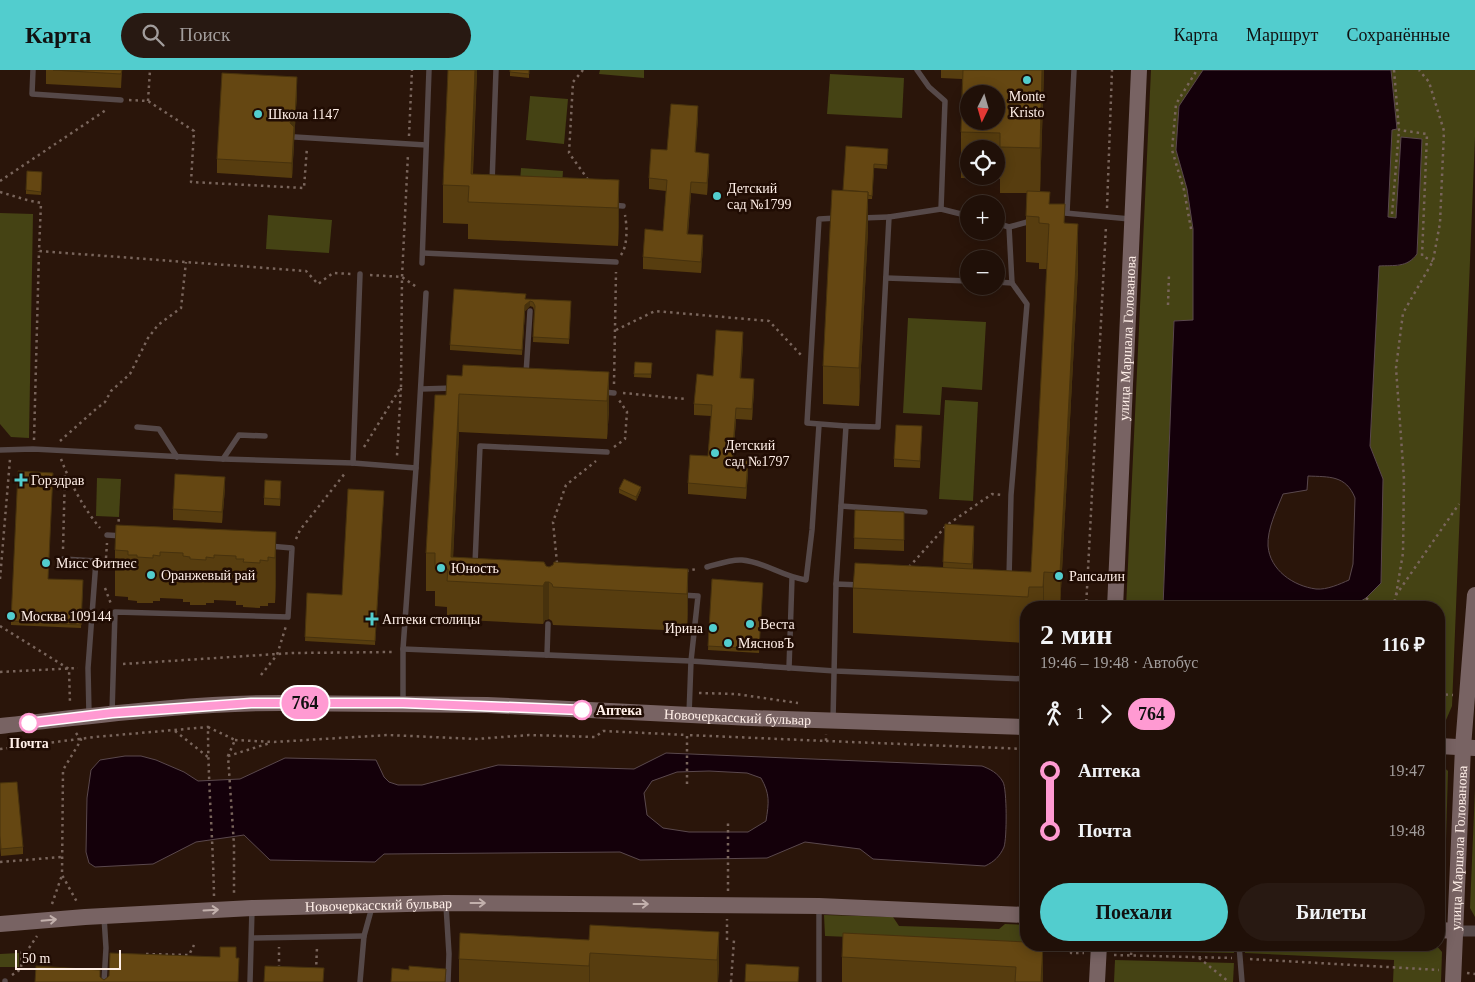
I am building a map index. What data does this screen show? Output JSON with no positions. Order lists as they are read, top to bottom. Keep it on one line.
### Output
{"streets":{"street":["улица Маршала Голованова","Новочеркасский бульвар"]},"places":{"other":["Monte Kristo","Школа 1147","Детский сад №1799","Детский сад №1797","Мисс Фитнес","Юность","Оранжевый рай","Рапсалин","Москва 109144","Веста","Ирина","МясновЪ","Аптека","Почта"],"health":["Горздрав","Аптеки столицы"]},"lines":["bus line 764"],"scale_bar":"50 m","north":"bottom","page":{"header":"Карта","search":"Поиск","nav":["Карта","Маршрут","Сохранённые"],"on_map":"764","map_buttons":["+","−"],"heading":["2 мин","19:46 – 19:48 · Автобус","116 ₽"],"legs":["1","764"],"list":[{"name":"Аптека","value":"19:47"},{"name":"Почта","value":"19:48"}],"buttons":["Поехали","Билеты"],"scale":"50 m"}}
